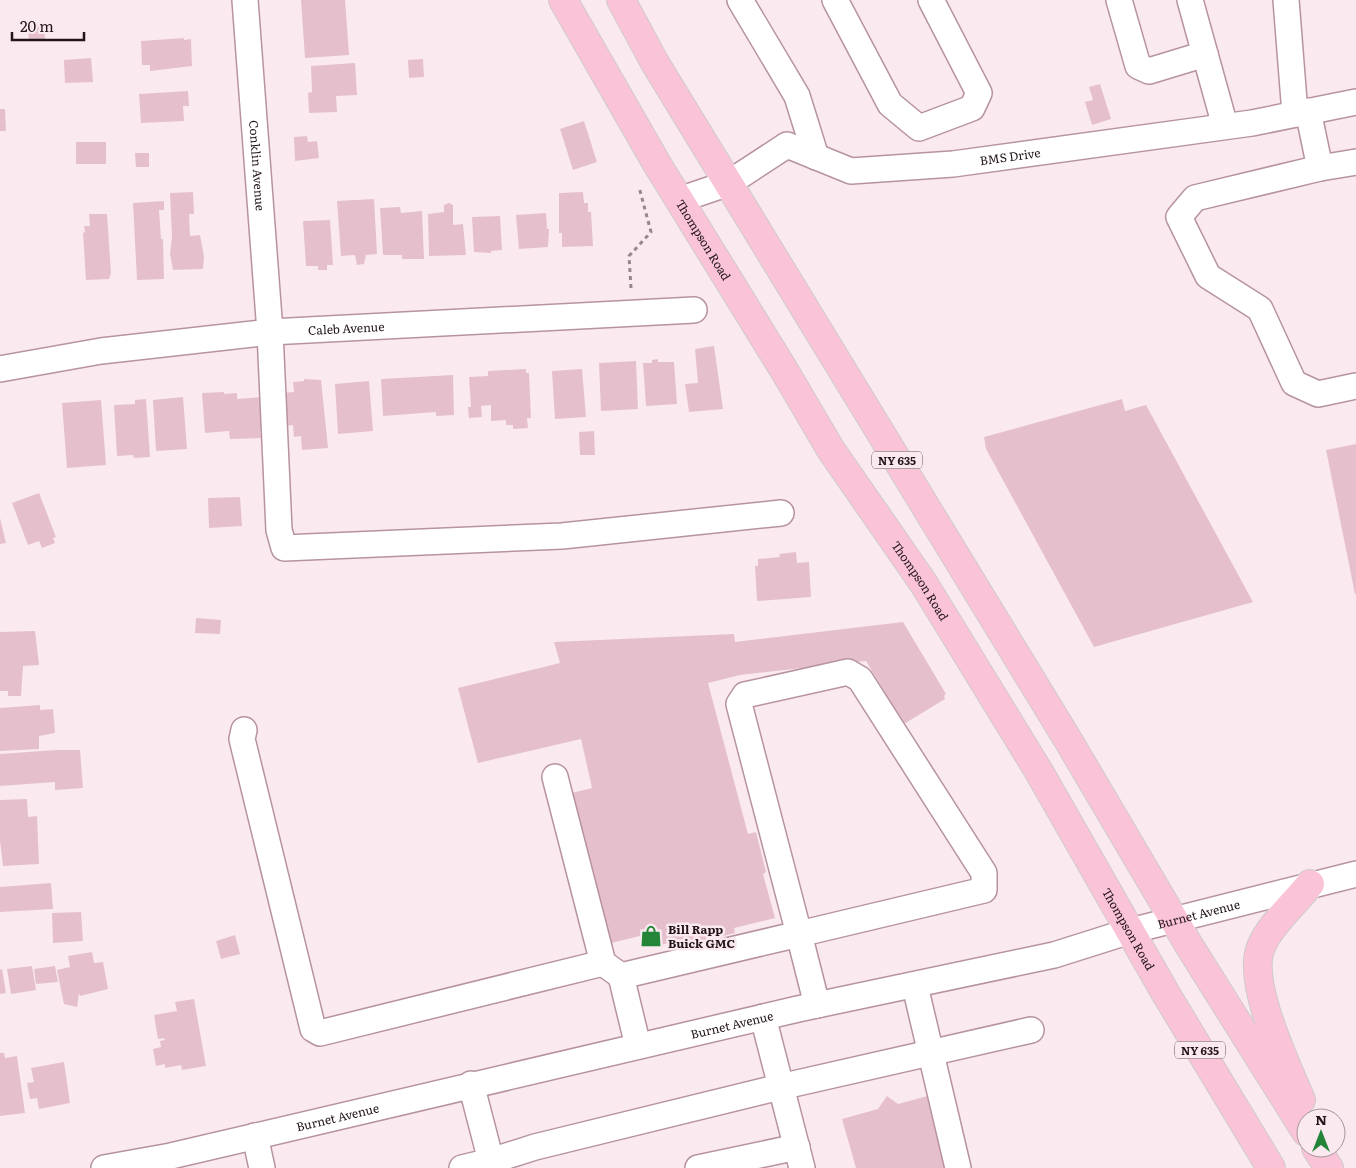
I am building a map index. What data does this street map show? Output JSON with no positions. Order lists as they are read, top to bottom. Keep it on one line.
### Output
{"streets":{"main road":["Thompson Road","NY 635"],"street":["BMS Drive","Conklin Avenue","Caleb Avenue","Burnet Avenue"]},"crossings":[["BMS Drive","Thompson Road"],["BMS Drive","NY 635"],["Conklin Avenue","Caleb Avenue"],["Thompson Road","Burnet Avenue"],["NY 635","Burnet Avenue"]],"places":{"shop":["Bill Rapp Buick GMC"]},"scale_bar":"20 m","north":"top"}
